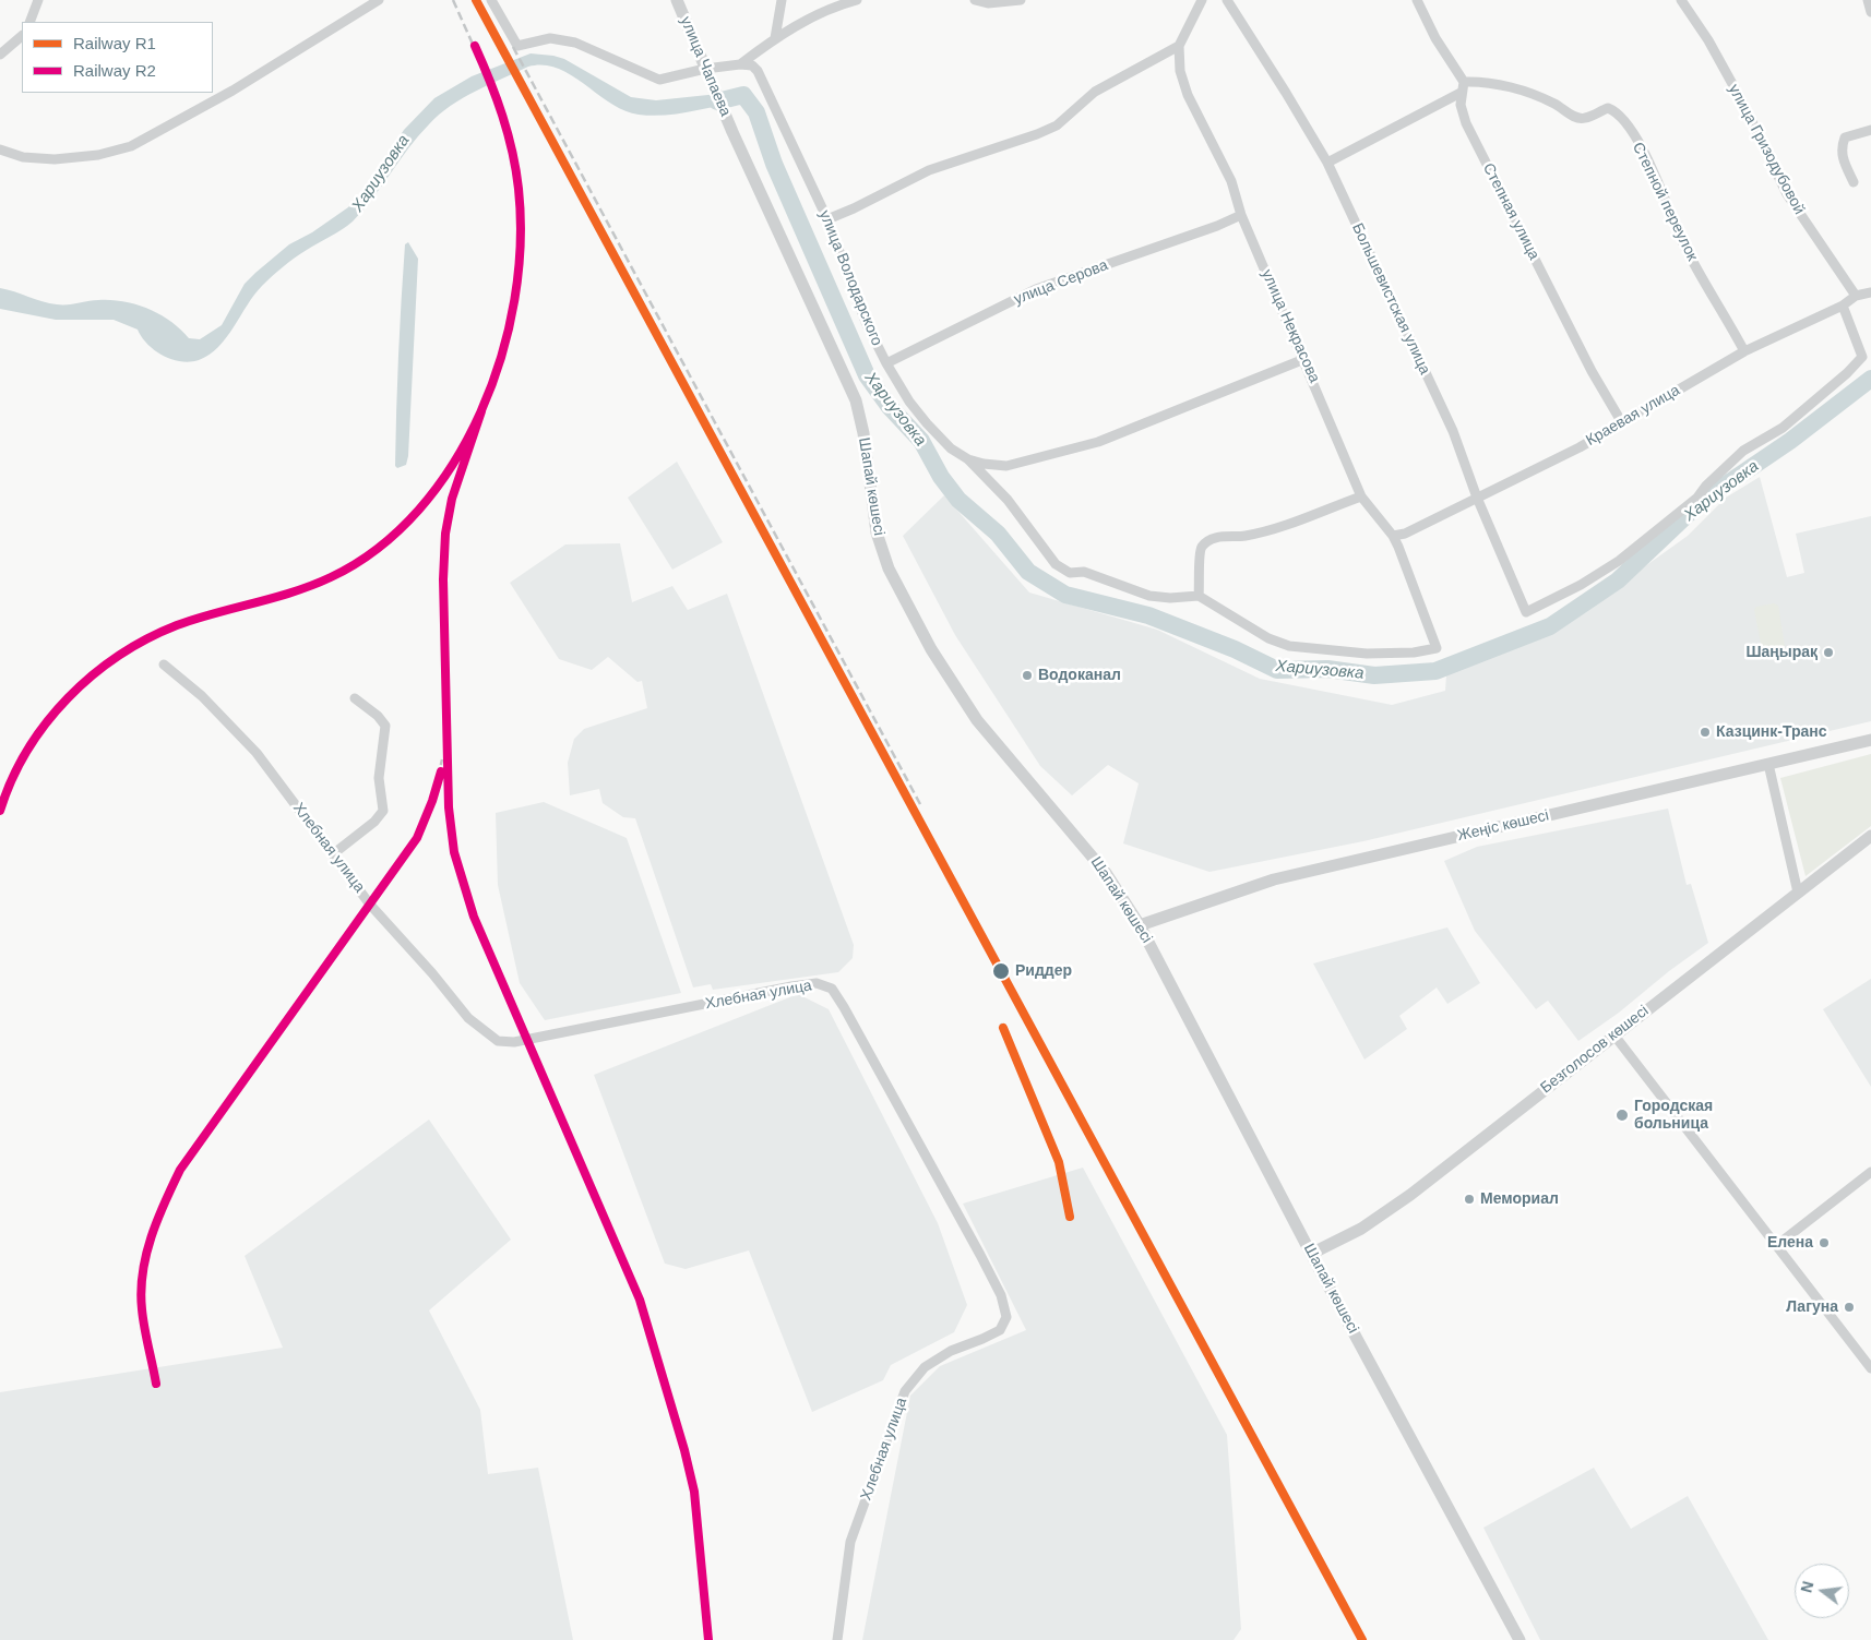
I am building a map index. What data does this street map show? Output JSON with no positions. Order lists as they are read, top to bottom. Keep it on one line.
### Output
{"streets":{"street":["улица Чапаева","улица Гризодубовой","Степной переулок","Степная улица","улица Володарского","улица Серова","Большевистская улица","улица Некрасова","Краевая улица","Шапай көшесі","Жеңіс көшесі","Хлебная улица","Безголосов көшесі"]},"crossings":[["улица Чапаева","Шапай көшесі"],["улица Гризодубовой","Краевая улица"],["Степной переулок","Степная улица"],["Степной переулок","Краевая улица"],["Степная улица","Краевая улица"],["улица Володарского","улица Серова"],["улица Володарского","улица Некрасова"],["улица Серова","улица Некрасова"],["Большевистская улица","Краевая улица"],["улица Некрасова","Краевая улица"],["Шапай көшесі","Жеңіс көшесі"],["Шапай көшесі","Безголосов көшесі"]],"water":["Хариузовка"],"places":["Шаңырақ","Водоканал","Казцинк-Транс","Риддер","Городская больница","Мемориал","Елена","Лагуна"],"lines":["rail line R1","rail line R2"],"legend":["Railway R1","Railway R2"],"north":"left"}
